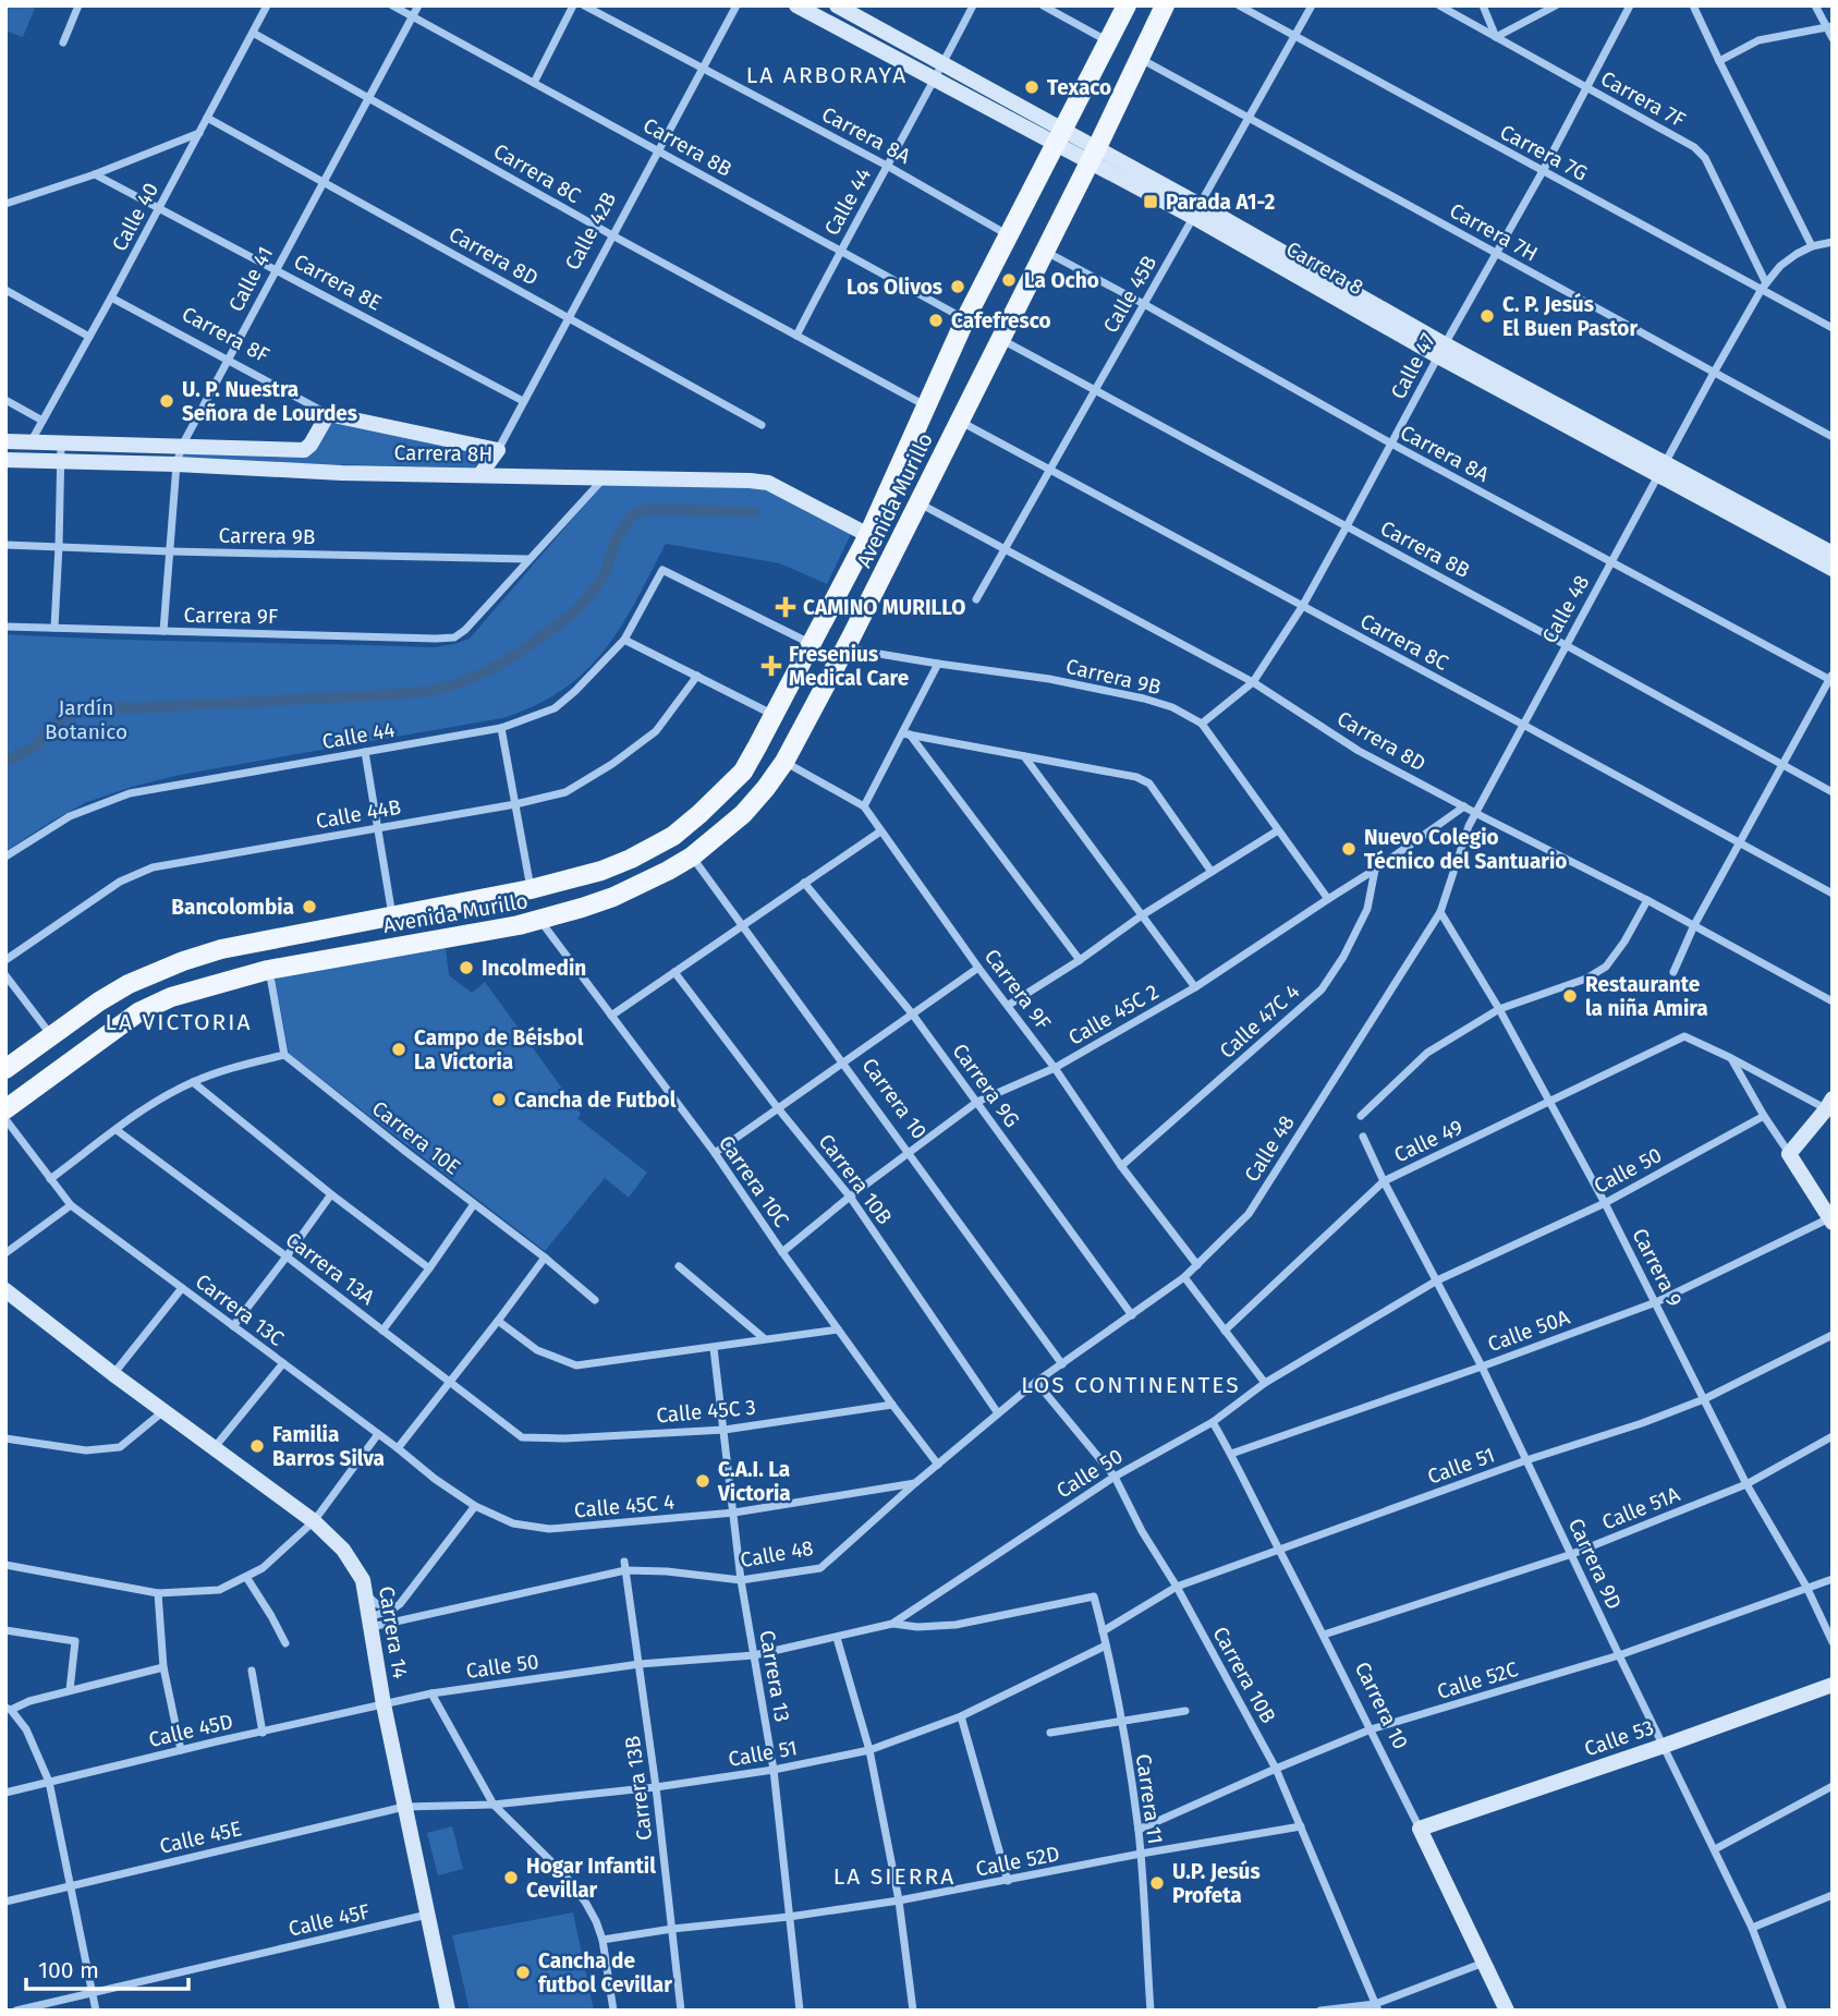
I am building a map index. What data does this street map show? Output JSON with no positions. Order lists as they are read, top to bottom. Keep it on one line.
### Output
{"streets":{"main road":["Avenida Murillo"],"street":["Carrera 7F","Carrera 8A","Carrera 8B","Carrera 7G","Carrera 8C","Calle 44","Calle 40","Calle 42B","Carrera 7H","Carrera 8D","Carrera 8","Calle 41","Carrera 8E","Calle 45B","Carrera 8F","Calle 47","Carrera 8H","Carrera 9B","Calle 48","Carrera 9F","Calle 44B","Calle 45C 2","Calle 47C 4","Carrera 9G","Carrera 10","Carrera 10E","Calle 49","Calle 50","Carrera 10B","Carrera 10C","Carrera 9","Carrera 13A","Carrera 13C","Calle 50A","Calle 45C 3","Calle 51","Calle 45C 4","Calle 51A","Carrera 9D","Carrera 14","Carrera 13","Calle 52C","Calle 45D","Calle 53","Carrera 13B","Carrera 11","Calle 45E","Calle 52D","Calle 45F"]},"crossings":[["Carrera 7F","Carrera 7G"],["Carrera 7F","Calle 47"],["Carrera 7F","Calle 48"],["Carrera 8A","Calle 44"],["Carrera 8A","Calle 42B"],["Carrera 8A","Calle 45B"],["Carrera 8A","Calle 47"],["Carrera 8A","Avenida Murillo"],["Carrera 8A","Calle 48"],["Carrera 8B","Calle 44"],["Carrera 8B","Calle 42B"],["Carrera 8B","Calle 41"],["Carrera 8B","Calle 45B"],["Carrera 8B","Calle 47"],["Carrera 8B","Avenida Murillo"],["Carrera 8B","Calle 48"],["Carrera 7G","Calle 45B"],["Carrera 7G","Calle 47"],["Carrera 7G","Calle 48"],["Carrera 8C","Calle 44"],["Carrera 8C","Calle 40"],["Carrera 8C","Calle 42B"],["Carrera 8C","Calle 41"],["Carrera 8C","Calle 45B"],["Carrera 8C","Calle 47"],["Carrera 8C","Avenida Murillo"],["Carrera 8C","Calle 48"],["Calle 44","Carrera 8"],["Calle 44","Avenida Murillo"],["Calle 40","Carrera 8D"],["Calle 40","Carrera 8E"],["Calle 40","Carrera 8F"],["Calle 40","Carrera 8H"],["Calle 42B","Carrera 8D"],["Calle 42B","Carrera 8E"],["Calle 42B","Carrera 8F"],["Calle 42B","Carrera 8H"],["Carrera 7H","Calle 45B"],["Carrera 7H","Calle 47"],["Carrera 7H","Avenida Murillo"],["Carrera 7H","Calle 48"],["Carrera 8D","Calle 41"],["Carrera 8D","Calle 45B"],["Carrera 8D","Calle 47"],["Carrera 8D","Avenida Murillo"],["Carrera 8D","Calle 48"],["Carrera 8D","Calle 45C 2"],["Carrera 8","Calle 45B"],["Carrera 8","Calle 47"],["Carrera 8","Avenida Murillo"],["Carrera 8","Calle 48"],["Calle 41","Carrera 8E"],["Calle 41","Carrera 8F"],["Calle 41","Carrera 8H"],["Calle 41","Carrera 9B"],["Calle 41","Carrera 9F"],["Carrera 8F","Carrera 8H"],["Calle 47","Carrera 9B"],["Carrera 8H","Avenida Murillo"],["Avenida Murillo","Carrera 9B"],["Avenida Murillo","Carrera 9F"],["Avenida Murillo","Carrera 10"],["Avenida Murillo","Carrera 10C"],["Carrera 9B","Carrera 9F"],["Carrera 9B","Calle 45C 2"],["Calle 48","Carrera 9F"],["Calle 48","Carrera 9G"],["Calle 48","Carrera 10"],["Calle 48","Carrera 10B"],["Calle 48","Carrera 10C"],["Calle 48","Carrera 9"],["Calle 48","Calle 45C 4"],["Calle 48","Carrera 14"],["Calle 48","Carrera 13"],["Calle 48","Carrera 13B"],["Carrera 9F","Calle 45C 2"],["Carrera 9F","Calle 47C 4"],["Calle 45C 2","Calle 47C 4"],["Calle 45C 2","Carrera 9G"],["Calle 45C 2","Carrera 10"],["Calle 45C 2","Carrera 10B"],["Calle 45C 2","Carrera 10C"],["Carrera 10","Calle 50"],["Carrera 10","Calle 50A"],["Carrera 10","Calle 51"],["Carrera 10","Calle 51A"],["Carrera 10","Calle 52C"],["Carrera 10","Calle 53"],["Calle 49","Carrera 9"],["Calle 49","Carrera 9D"],["Calle 50","Carrera 10B"],["Calle 50","Carrera 9"],["Calle 50","Carrera 9D"],["Calle 50","Carrera 14"],["Calle 50","Carrera 13"],["Calle 50","Calle 45D"],["Calle 50","Carrera 13B"],["Calle 50","Carrera 11"],["Carrera 10B","Calle 51"],["Carrera 10B","Calle 52C"],["Carrera 10B","Calle 52D"],["Carrera 10C","Calle 45C 3"],["Carrera 9","Calle 50A"],["Carrera 9","Calle 51"],["Carrera 9","Calle 51A"],["Carrera 9","Calle 52C"],["Carrera 13A","Calle 45C 3"],["Carrera 13C","Calle 45C 4"],["Calle 50A","Carrera 9D"],["Calle 45C 3","Carrera 13"],["Calle 51","Carrera 9D"],["Calle 51","Carrera 14"],["Calle 51","Carrera 13"],["Calle 51","Carrera 13B"],["Calle 51","Carrera 11"],["Calle 51","Calle 45E"],["Calle 45C 4","Carrera 13"],["Calle 51A","Carrera 9D"],["Carrera 9D","Calle 52C"],["Carrera 9D","Calle 53"],["Carrera 14","Calle 45D"],["Carrera 14","Calle 45E"],["Carrera 14","Calle 45F"],["Carrera 13","Calle 52D"],["Calle 52C","Carrera 11"],["Carrera 13B","Calle 52D"],["Carrera 11","Calle 52D"]],"districts":["LA ARBORAYA","LA VICTORIA","LOS CONTINENTES","LA SIERRA"],"parks":["Jardín Botanico"],"places":{"other":["Texaco","La Ocho","Los Olivos","C. P. Jesús El Buen Pastor","Cafefresco","U. P. Nuestra Señora de Lourdes","Nuevo Colegio Técnico del Santuario","Bancolombia","Incolmedin","Restaurante la niña Amira","Campo de Béisbol La Victoria","Cancha de Futbol","Familia Barros Silva","C.A.I. La Victoria","Hogar Infantil Cevillar","U.P. Jesús Profeta","Cancha de futbol Cevillar"],"transit":["Parada A1-2"],"health":["CAMINO MURILLO","Fresenius Medical Care"]},"scale_bar":"100 m"}
